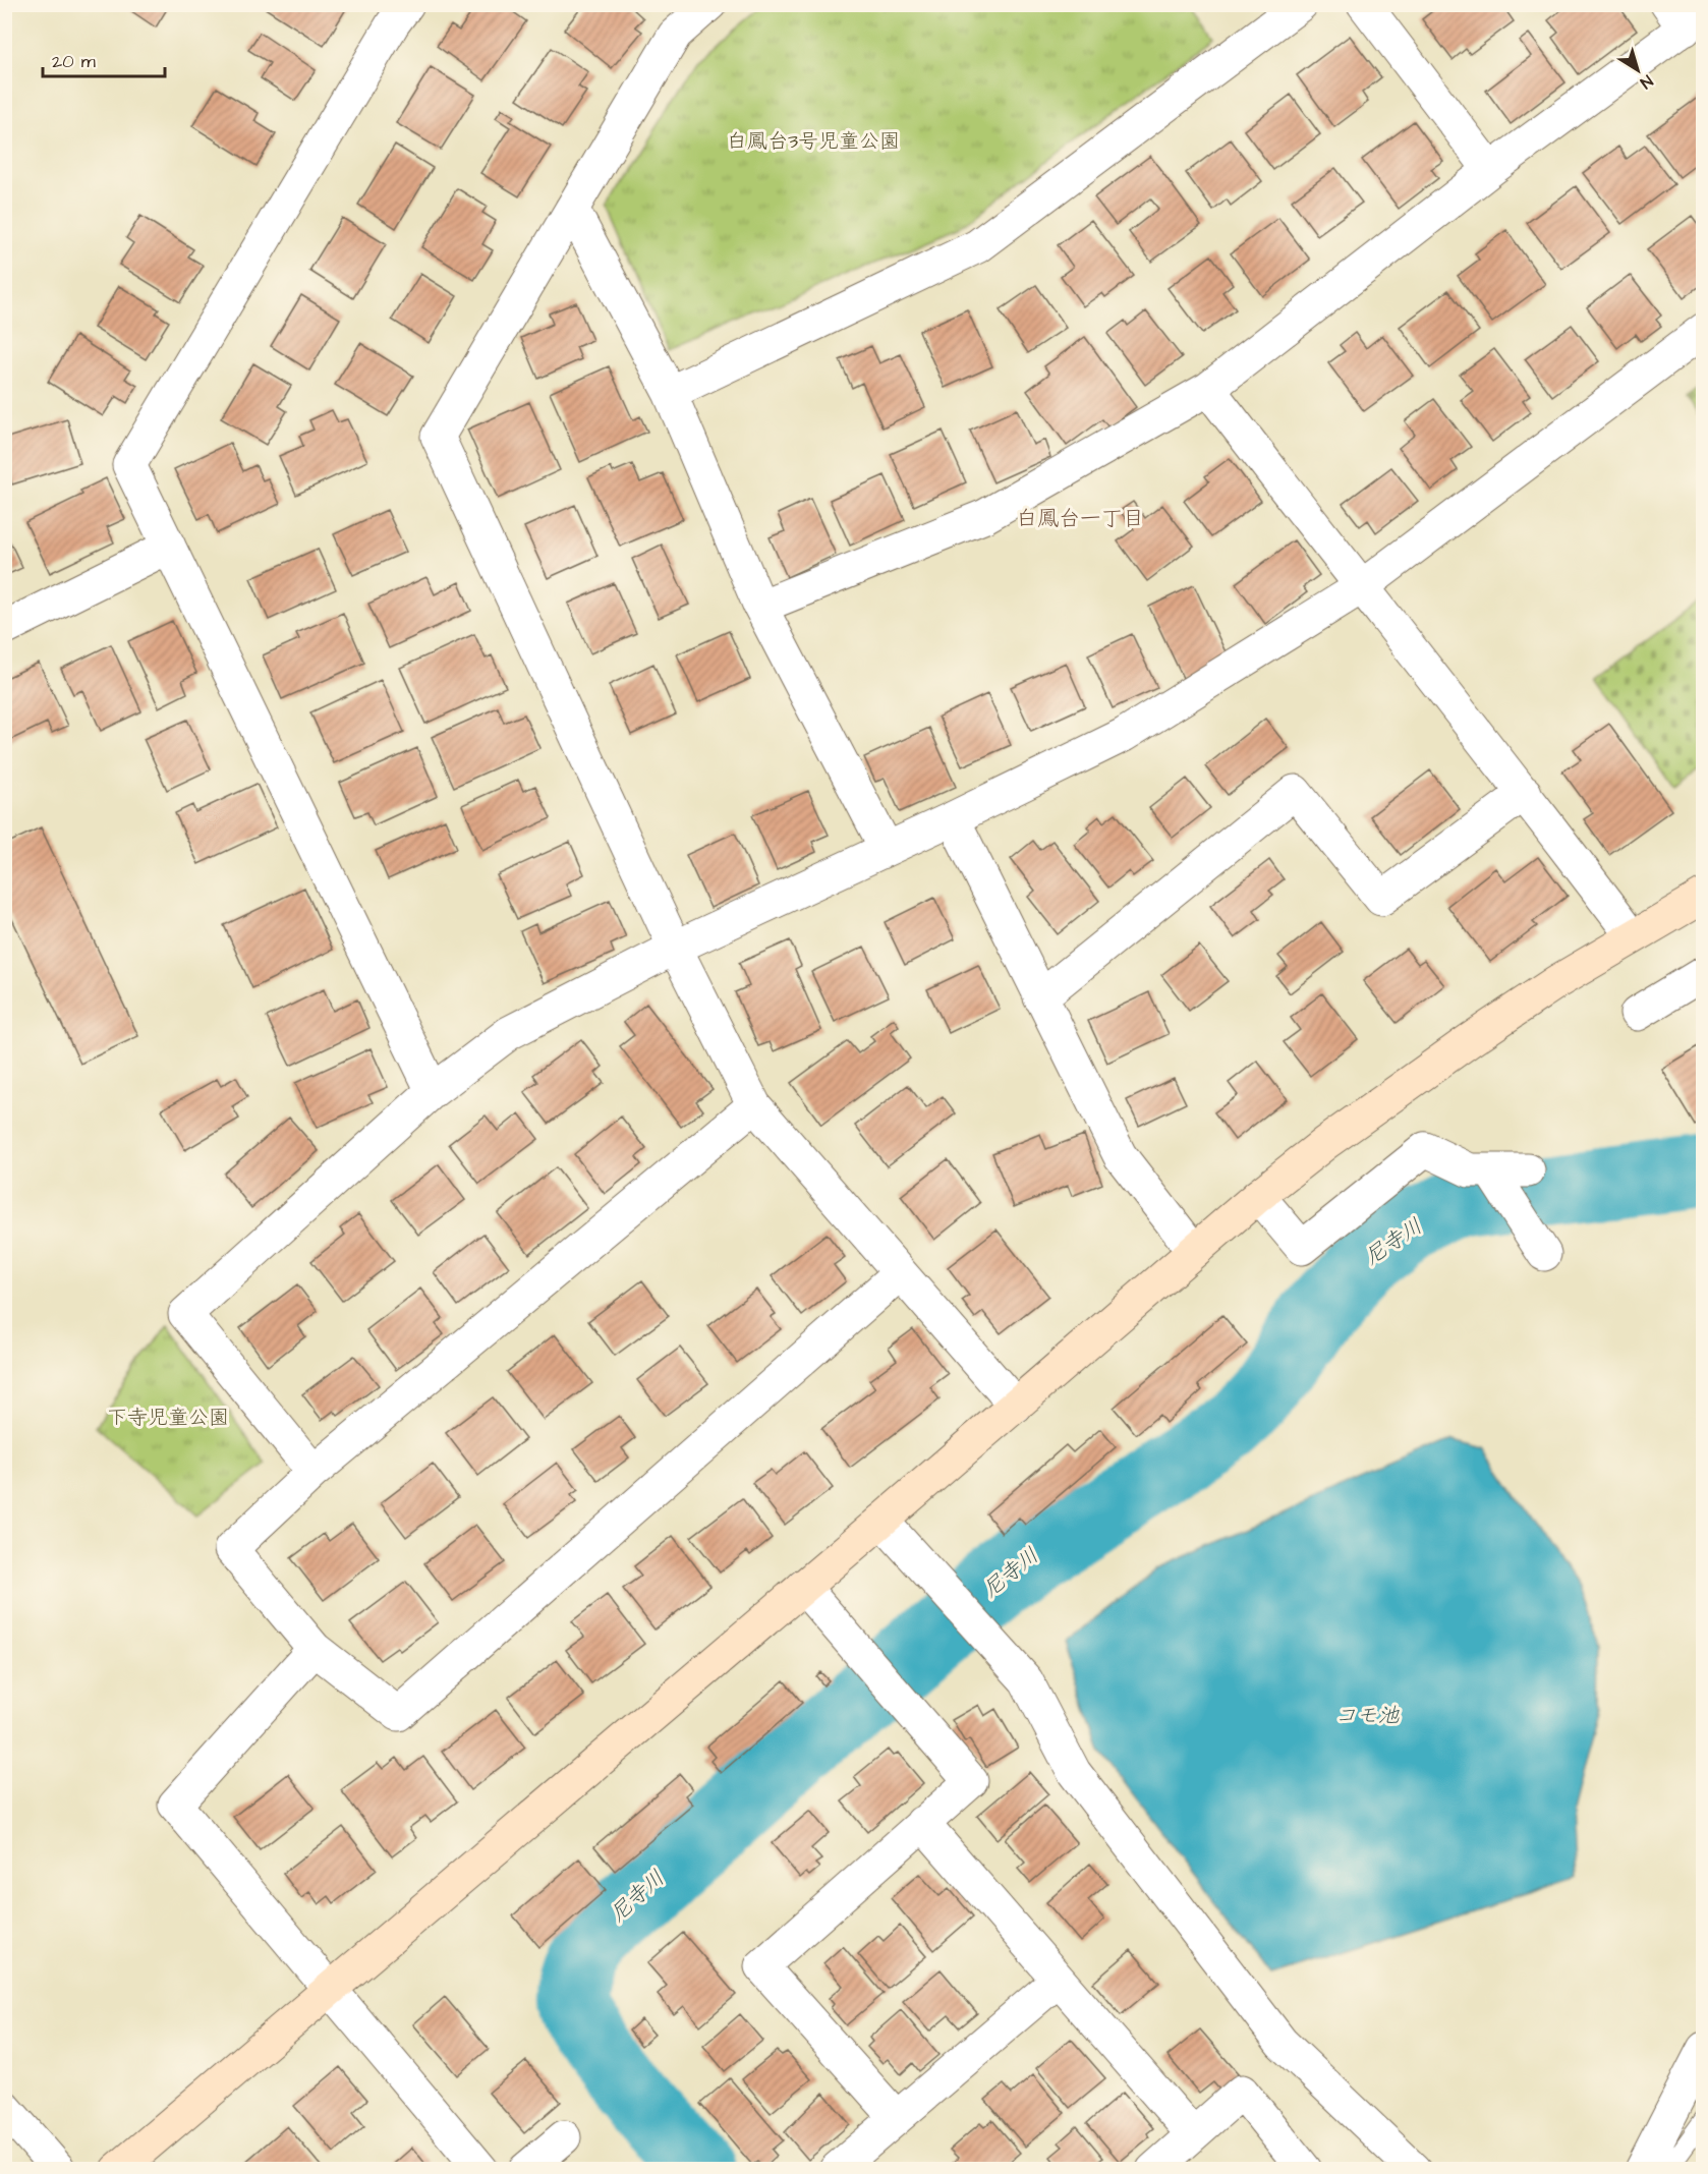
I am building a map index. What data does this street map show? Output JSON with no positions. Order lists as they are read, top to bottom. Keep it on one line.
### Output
{"districts":["白鳳台一丁目"],"water":["尼寺川","コモ池"],"parks":["白鳳台3号児童公園","下寺児童公園"],"scale_bar":"20 m","north":"bottom right"}
